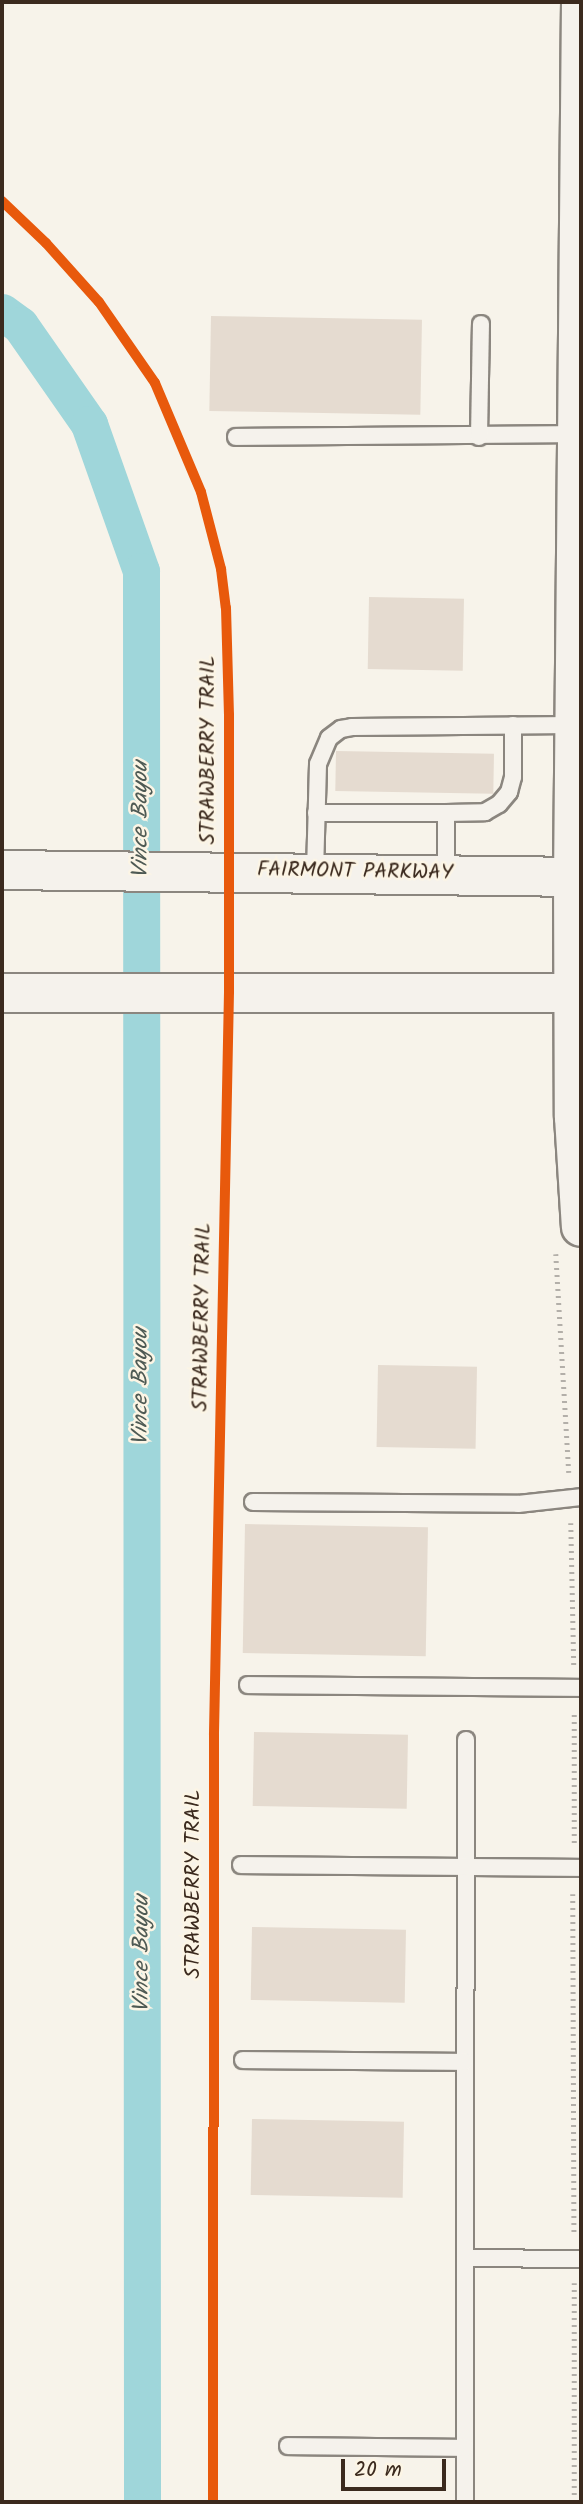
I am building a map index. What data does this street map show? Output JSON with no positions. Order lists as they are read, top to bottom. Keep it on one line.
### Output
{"streets":{"street":["FAIRMONT PARKWAY"],"cycle path":["STRAWBERRY TRAIL"]},"water":["Vince Bayou"],"scale_bar":"20 m"}
